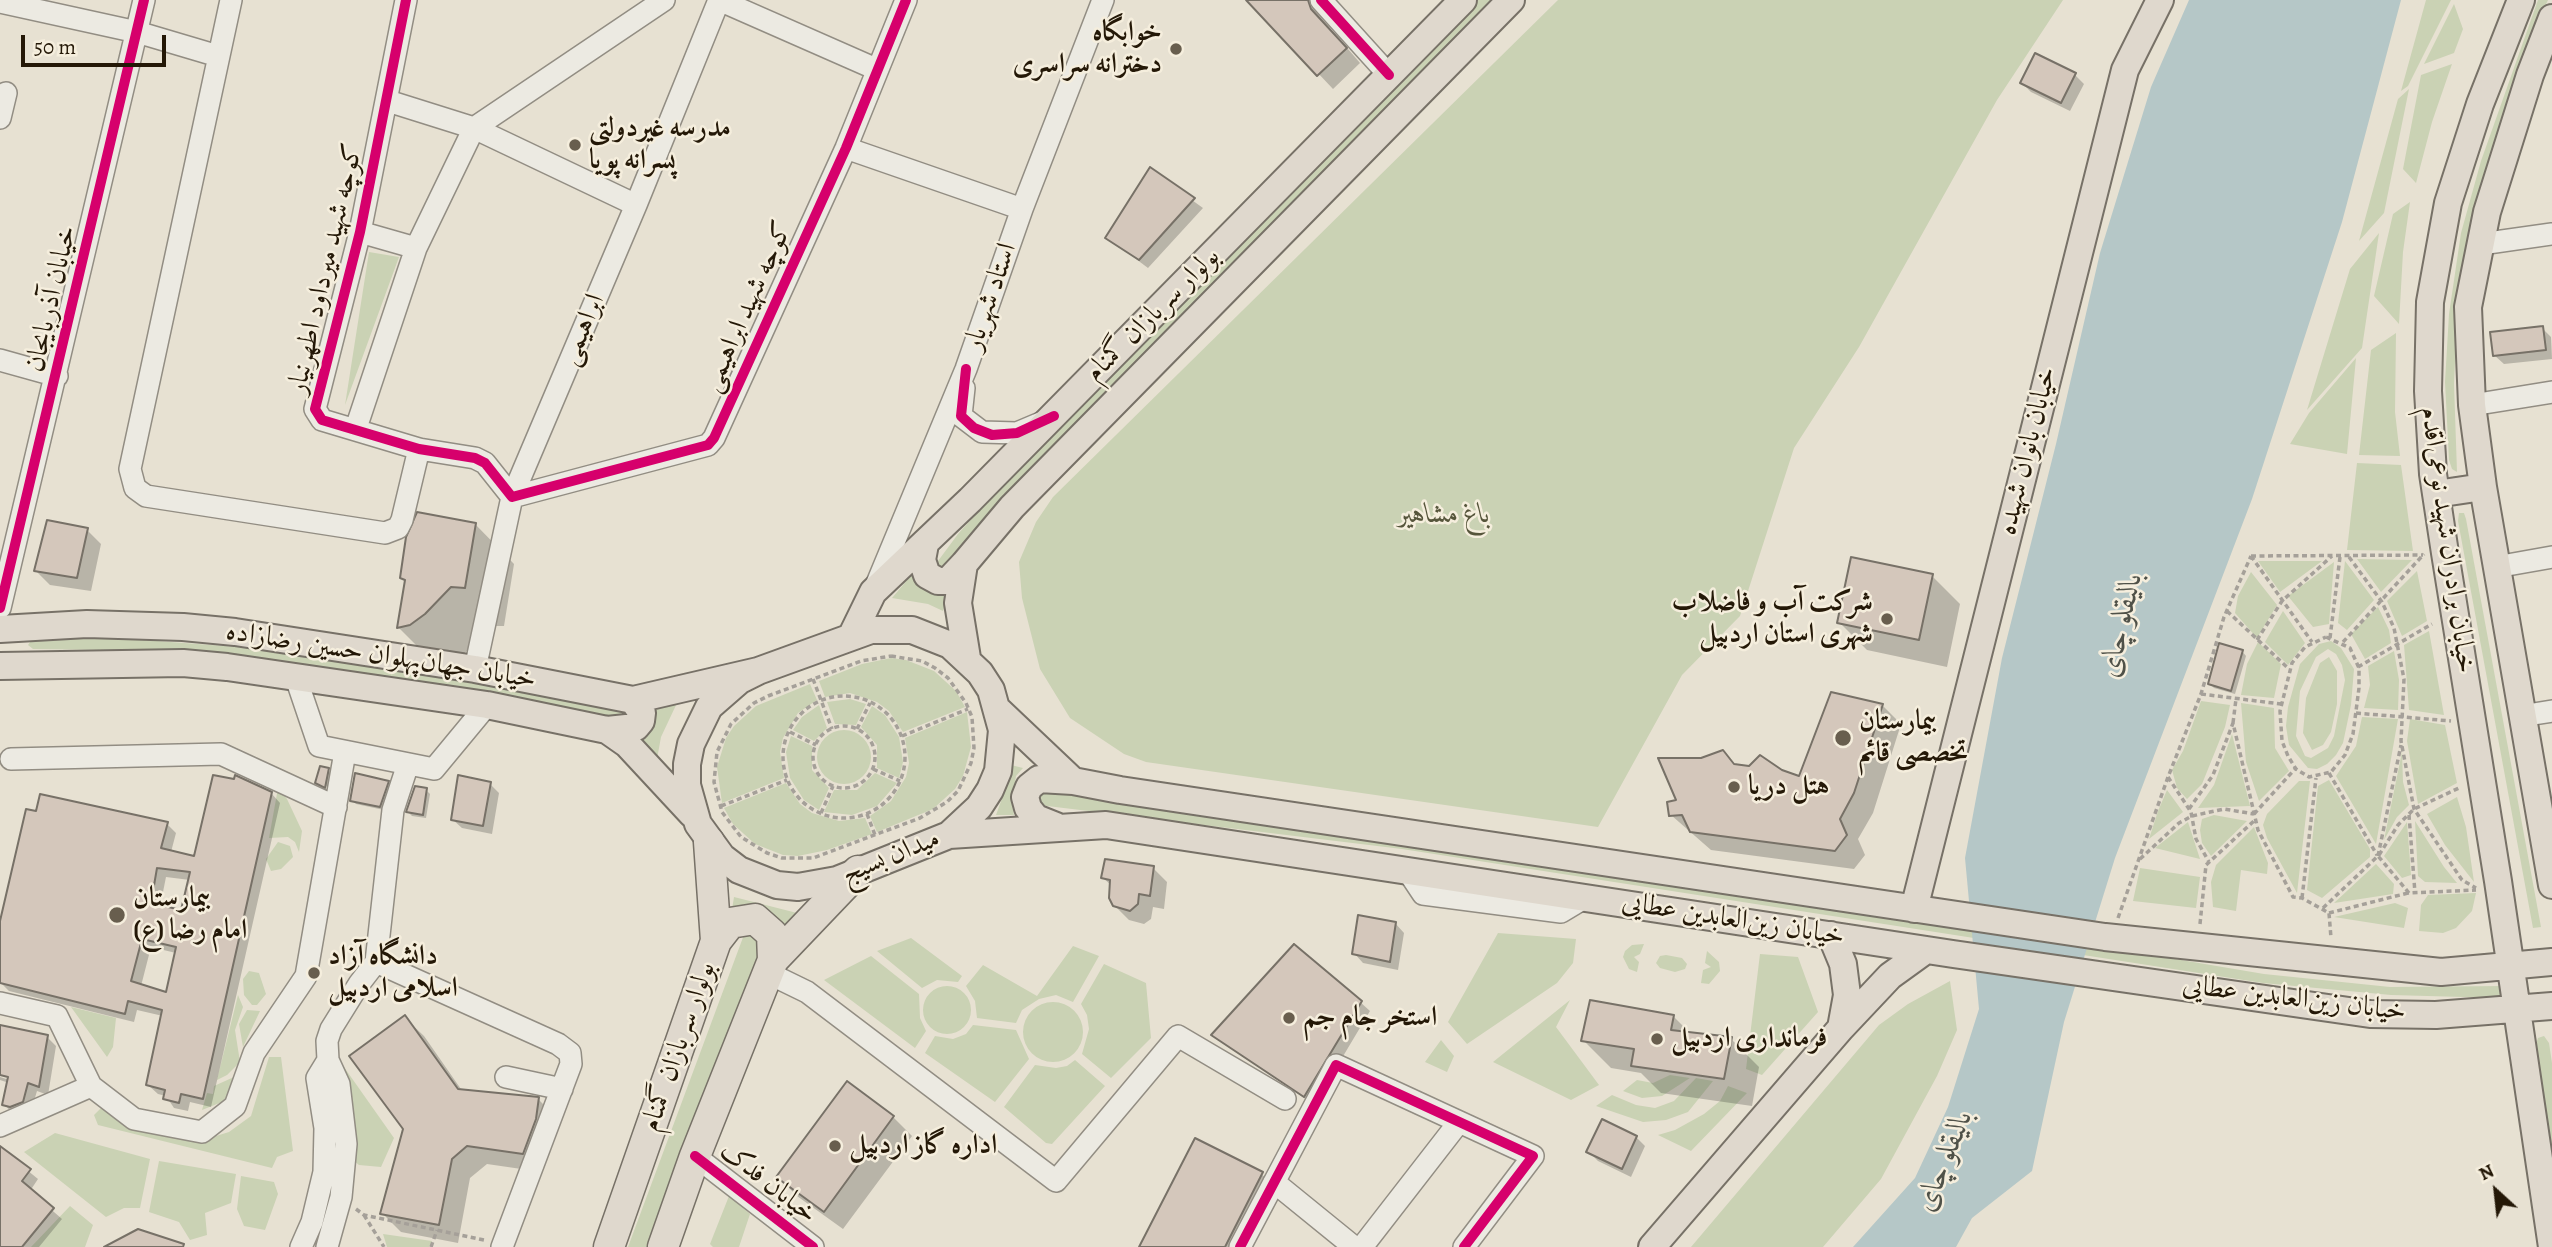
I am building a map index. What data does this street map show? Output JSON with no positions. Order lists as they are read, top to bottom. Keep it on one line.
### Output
{"streets":{"highway":["بولوار سربازان گمنام"],"main road":["خیابان بانوان شهیده","خیابان برادران شهید نوعی‌اقدم","خیابان جهان‌پهلوان حسین رضا‌زاده","میدان بسیج","خیابان زین‌العابدین عطایی"],"street":["کوچه شهید میرداود اطهرنیار","استاد شهریار","خیابان آذربایجان","کوچه شهید ابراهیمی","ابراهیمی","خیابان فدک"]},"crossings":[["کوچه شهید میرداود اطهرنیار","کوچه شهید ابراهیمی"],["کوچه شهید میرداود اطهرنیار","ابراهیمی"],["استاد شهریار","بولوار سربازان گمنام"],["کوچه شهید ابراهیمی","ابراهیمی"],["بولوار سربازان گمنام","خیابان جهان‌پهلوان حسین رضا‌زاده"],["بولوار سربازان گمنام","میدان بسیج"],["بولوار سربازان گمنام","خیابان فدک"],["ابراهیمی","خیابان جهان‌پهلوان حسین رضا‌زاده"],["خیابان بانوان شهیده","خیابان زین‌العابدین عطایی"],["خیابان برادران شهید نوعی‌اقدم","خیابان زین‌العابدین عطایی"],["خیابان جهان‌پهلوان حسین رضا‌زاده","میدان بسیج"],["میدان بسیج","خیابان زین‌العابدین عطایی"]],"water":["بالیقلو چای"],"parks":["باغ مشاهیر"],"places":["خوابگاه دخترانه سراسری","مدرسه غیردولتی پسرانه پویا","شرکت آب و فاضلاب شهری استان اردبیل","بیمارستان تخصصی قائم","هتل دریا","بیمارستان امام رضا (ع)","دانشگاه آزاد اسلامی اردبیل","استخر جام جم","فرمانداری اردبیل","اداره گاز اردبیل"],"scale_bar":"50 m","north":"top left"}
